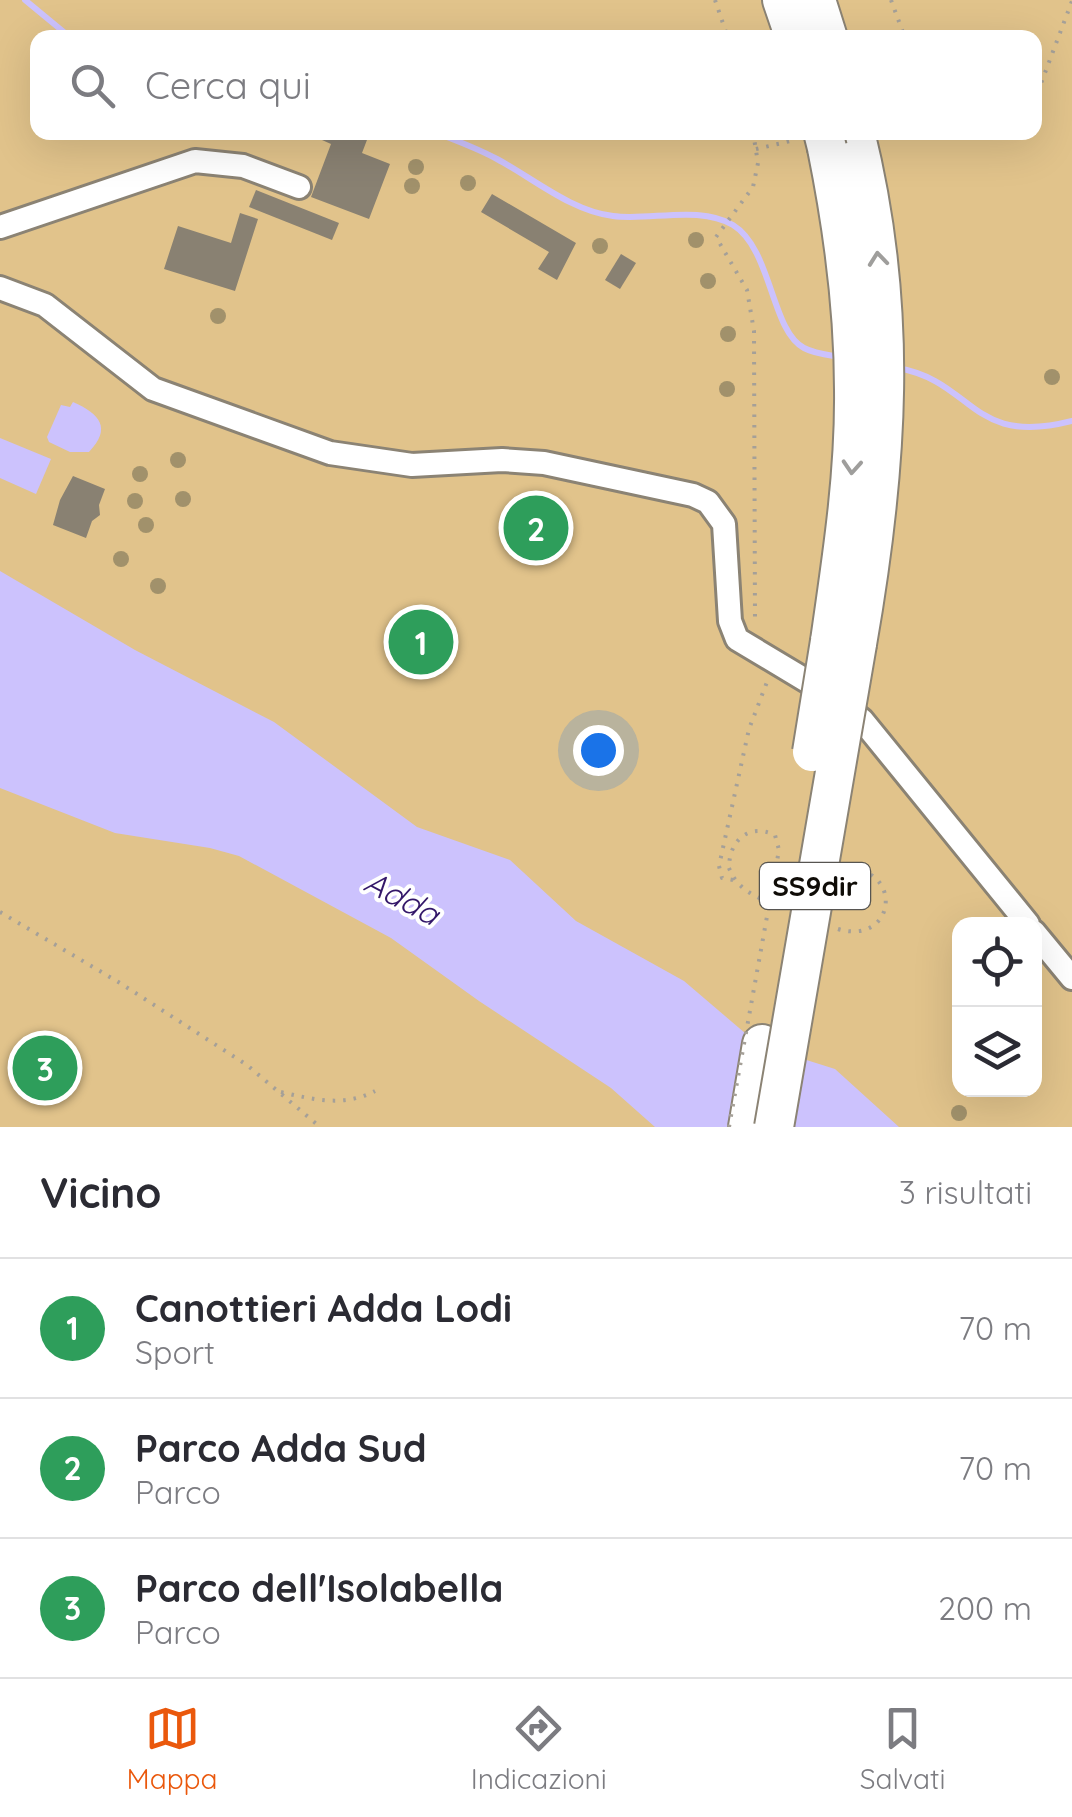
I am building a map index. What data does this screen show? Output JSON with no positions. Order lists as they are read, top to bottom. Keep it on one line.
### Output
{"streets":{"highway":["SS9dir"]},"water":["Adda"],"page":{"search":"Cerca qui","pins":["2","1","3"],"heading":["Vicino","3 risultati"],"list":[{"mark":"1","name":"Canottieri Adda Lodi","note":"Sport","value":"70 m"},{"mark":"2","name":"Parco Adda Sud","note":"Parco","value":"70 m"},{"mark":"3","name":"Parco dell'Isolabella","note":"Parco","value":"200 m"}],"nav":["Mappa","Indicazioni","Salvati"]}}
